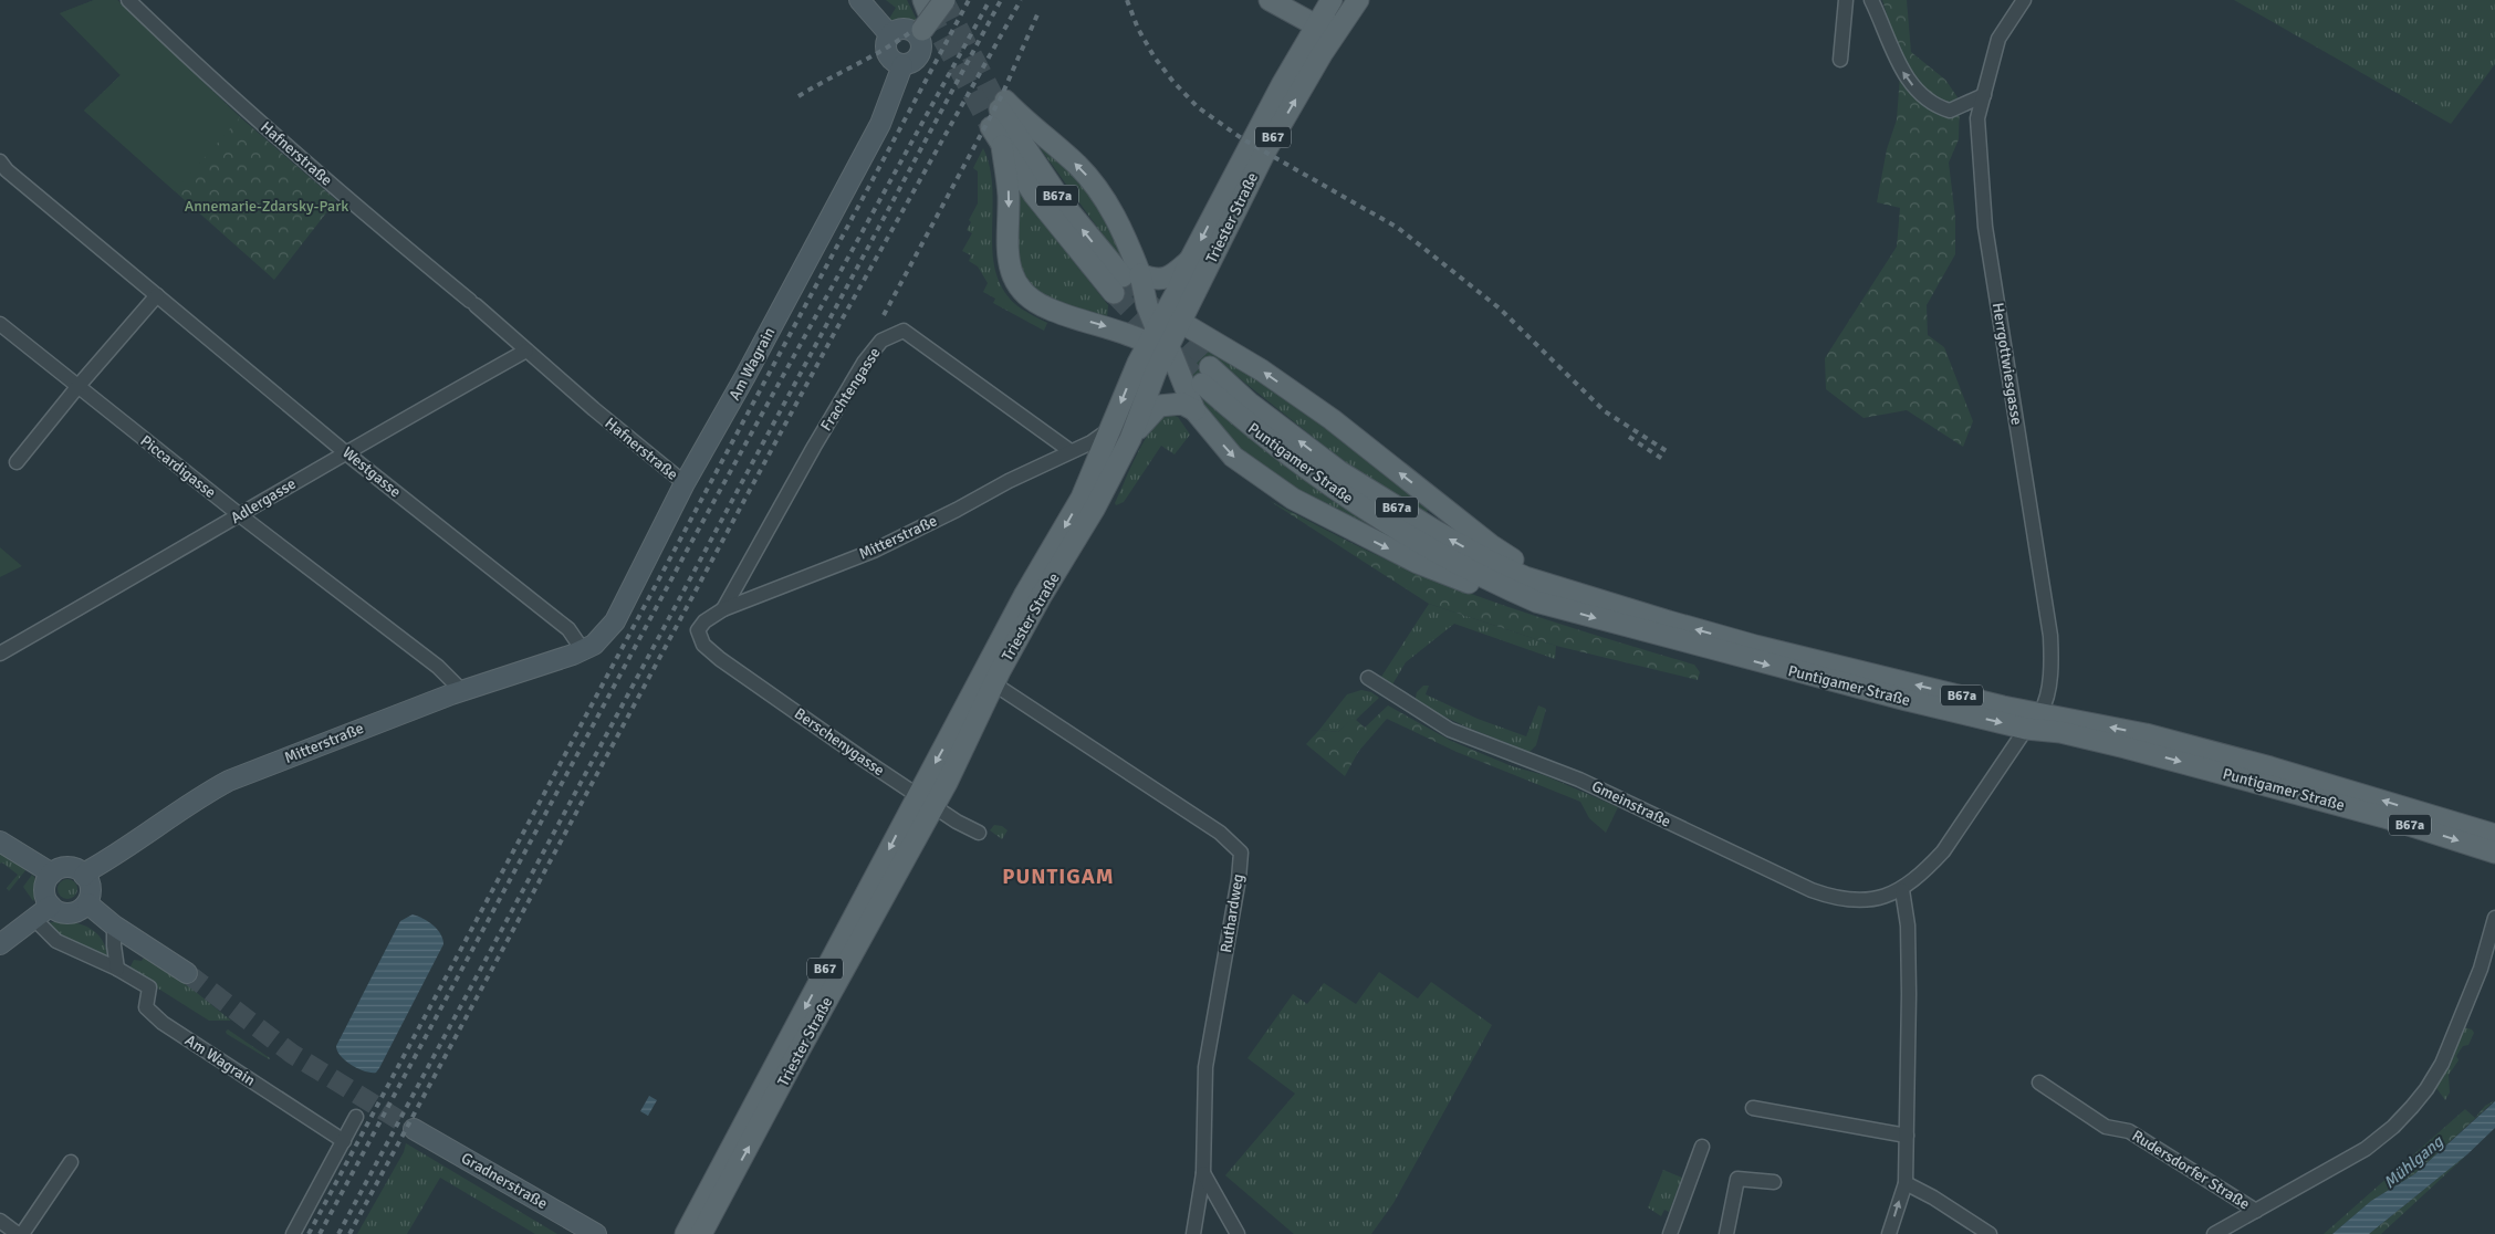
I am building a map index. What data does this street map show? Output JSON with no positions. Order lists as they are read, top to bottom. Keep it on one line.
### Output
{"streets":{"main road":["B67","B67a","Triester Straße","Puntigamer Straße"],"street":["Hafnerstraße","Am Wagrain","Herrgottwiesgasse","Frachtengasse","Piccardigasse","Westgasse","Adlergasse","Mitterstraße","Berschenygasse","Gmeinstraße","Ruthardweg","Rudersdorfer Straße","Gradnerstraße"]},"crossings":[["Hafnerstraße","Am Wagrain"],["Hafnerstraße","Adlergasse"],["B67a","Puntigamer Straße"],["Triester Straße","Mitterstraße"],["Triester Straße","Berschenygasse"],["Triester Straße","Ruthardweg"],["Am Wagrain","Westgasse"],["Am Wagrain","Mitterstraße"],["Herrgottwiesgasse","Puntigamer Straße"],["Herrgottwiesgasse","Gmeinstraße"],["Frachtengasse","Mitterstraße"],["Puntigamer Straße","Gmeinstraße"],["Piccardigasse","Adlergasse"],["Piccardigasse","Mitterstraße"],["Westgasse","Adlergasse"],["Westgasse","Mitterstraße"],["Mitterstraße","Berschenygasse"]],"districts":["PUNTIGAM"],"water":["Mühlgang"],"parks":["Annemarie-Zdarsky-Park"]}
